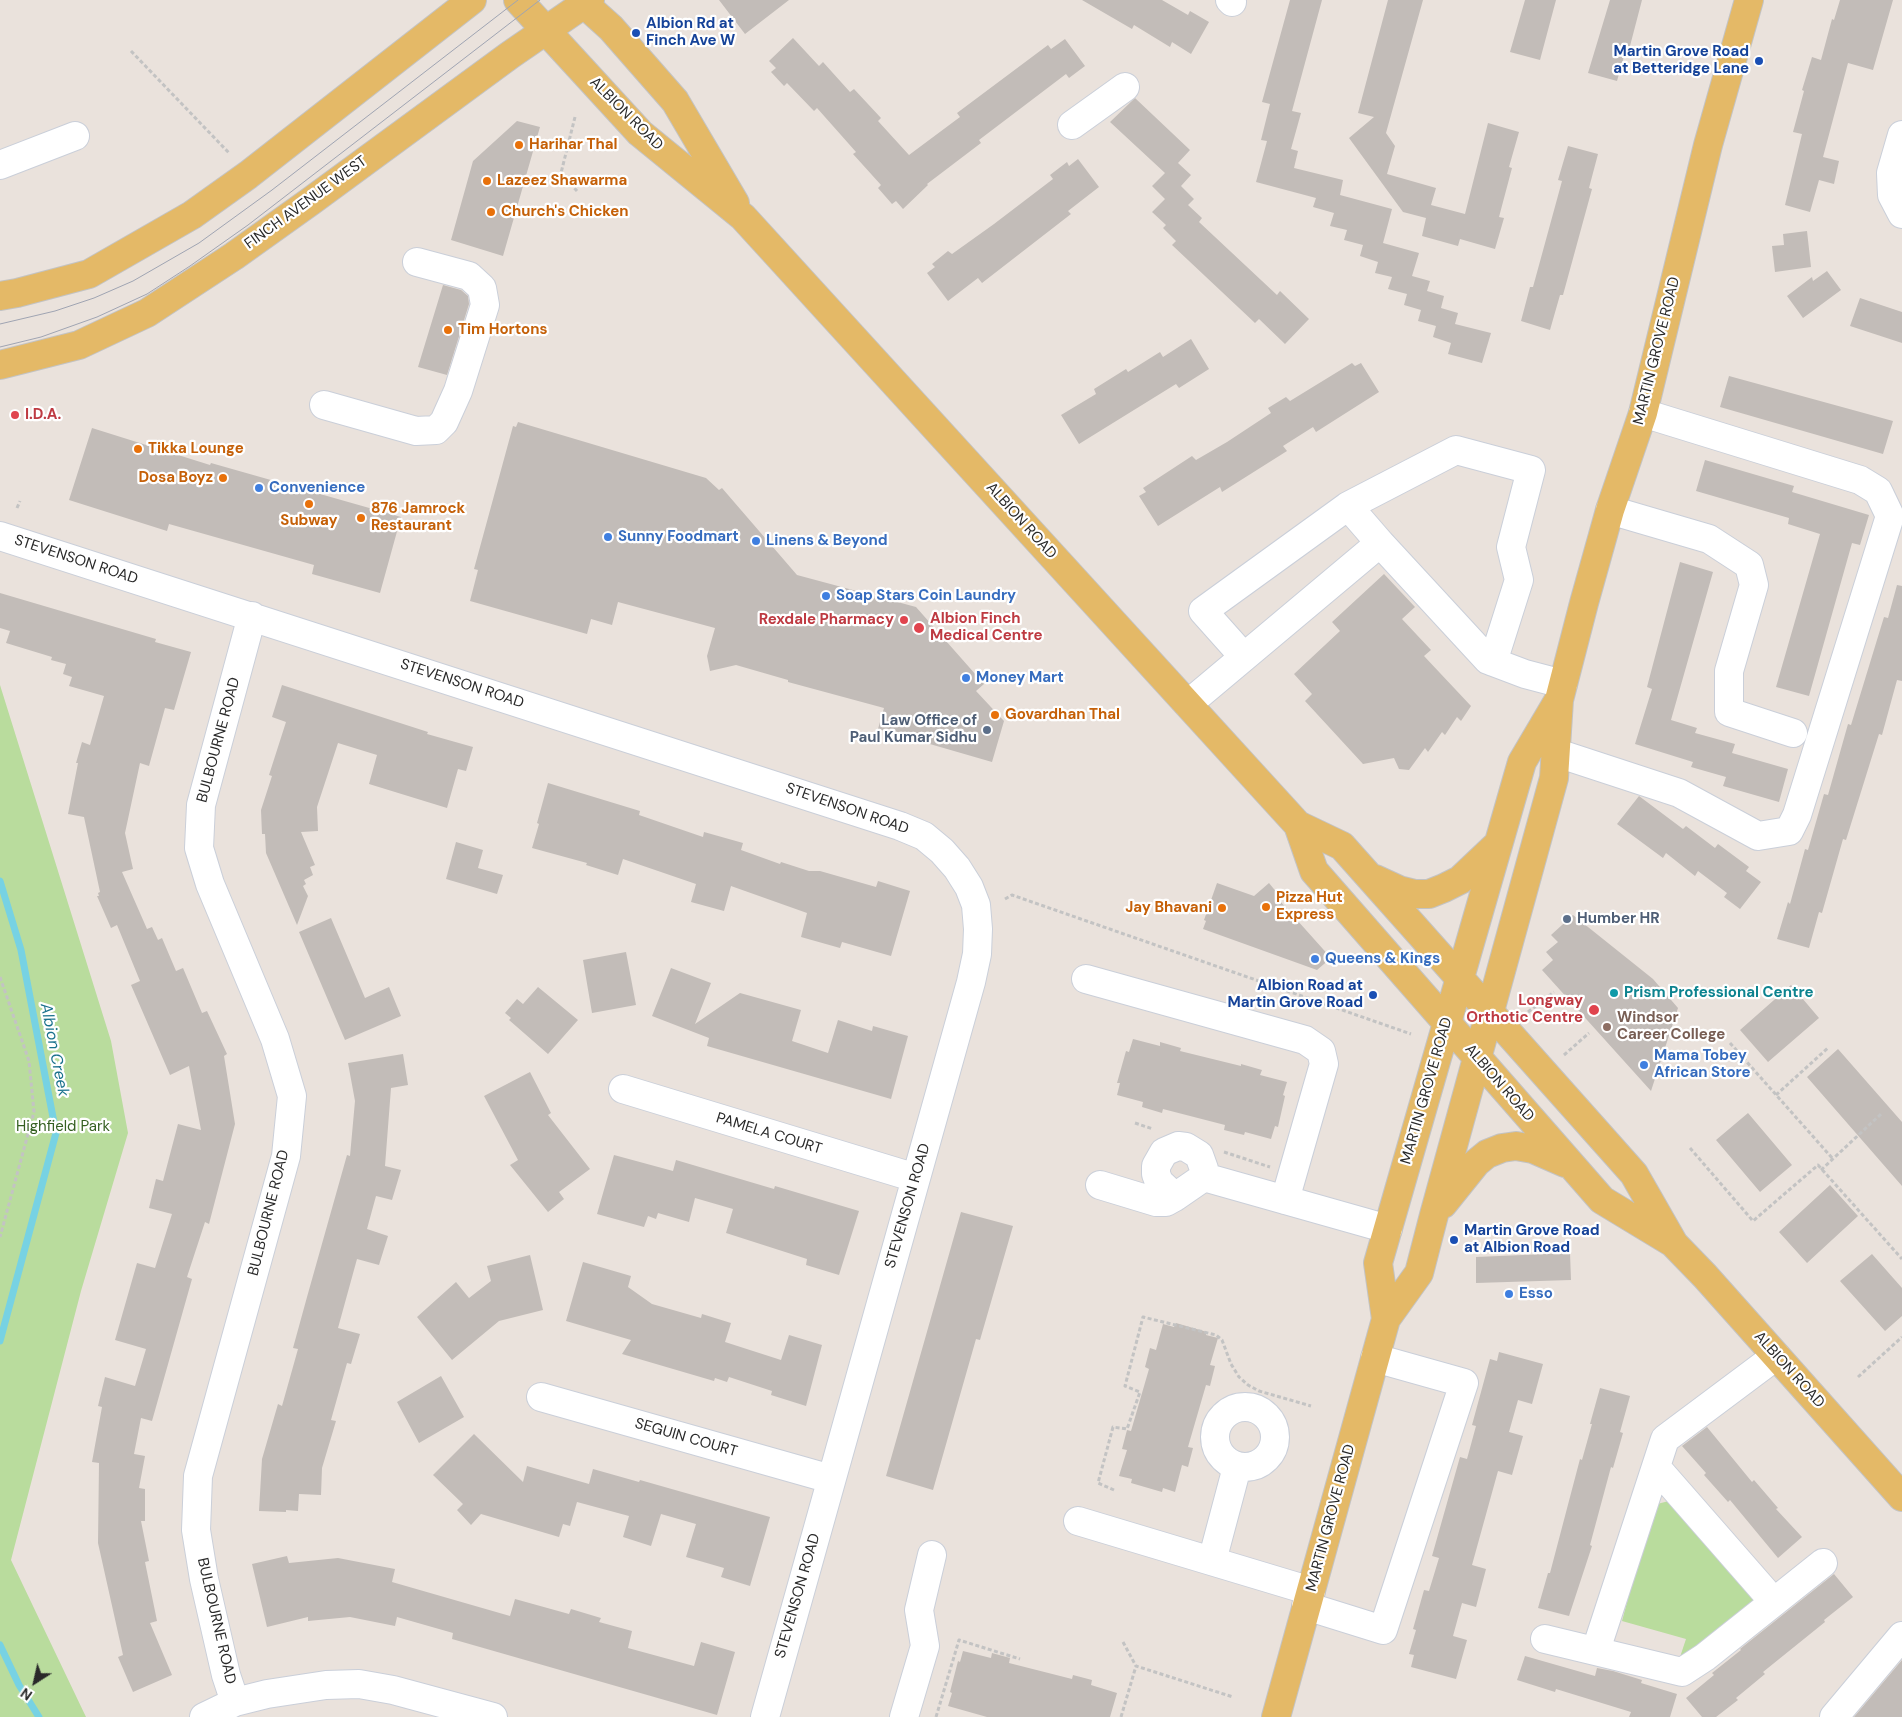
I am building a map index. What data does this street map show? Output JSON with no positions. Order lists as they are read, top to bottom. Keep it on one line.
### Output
{"streets":{"main road":["ALBION ROAD","FINCH AVENUE WEST","MARTIN GROVE ROAD"],"street":["STEVENSON ROAD","BULBOURNE ROAD","PAMELA COURT","SEGUIN COURT"]},"crossings":[["ALBION ROAD","FINCH AVENUE WEST"],["ALBION ROAD","MARTIN GROVE ROAD"],["STEVENSON ROAD","BULBOURNE ROAD"],["STEVENSON ROAD","PAMELA COURT"],["STEVENSON ROAD","SEGUIN COURT"]],"water":["Albion Creek"],"parks":["Highfield Park"],"places":["Albion Rd at Finch Ave W","Martin Grove Road at Betteridge Lane","Harihar Thal","Lazeez Shawarma","Church's Chicken","Tim Hortons","I.D.A.","Tikka Lounge","Dosa Boyz","Convenience","Subway","876 Jamrock Restaurant","Sunny Foodmart","Linens & Beyond","Soap Stars Coin Laundry","Rexdale Pharmacy","Albion Finch Medical Centre","Money Mart","Govardhan Thal","Law Office of Paul Kumar Sidhu","Pizza Hut Express","Jay Bhavani","Humber HR","Queens & Kings","Prism Professional Centre","Albion Road at Martin Grove Road","Longway Orthotic Centre","Windsor Career College","Mama Tobey African Store","Martin Grove Road at Albion Road","Esso"],"north":"bottom left"}
